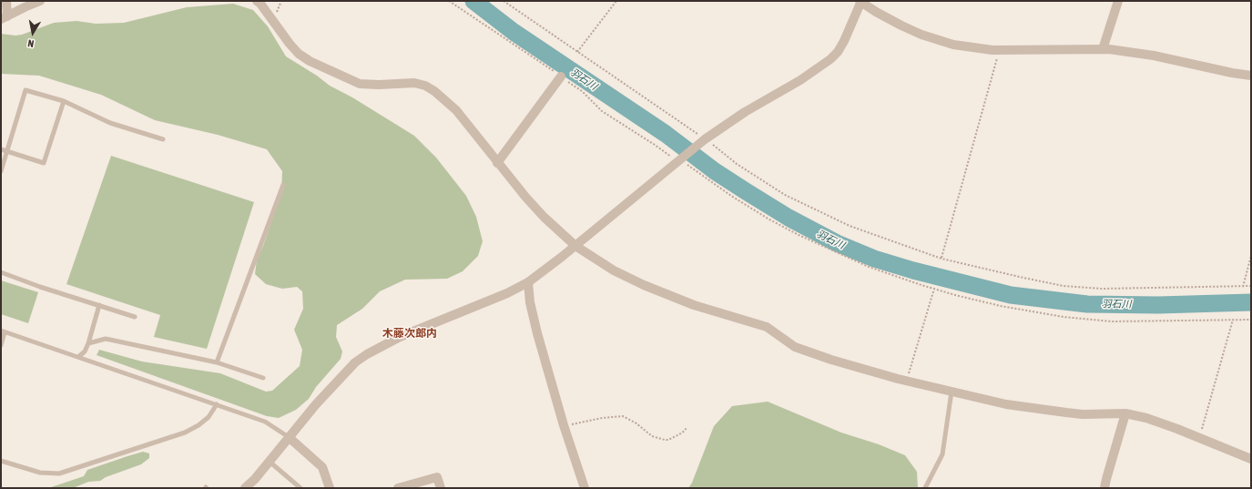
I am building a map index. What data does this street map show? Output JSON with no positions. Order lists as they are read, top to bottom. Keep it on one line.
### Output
{"districts":["木藤次郎内"],"water":["羽石川"],"north":"bottom"}
